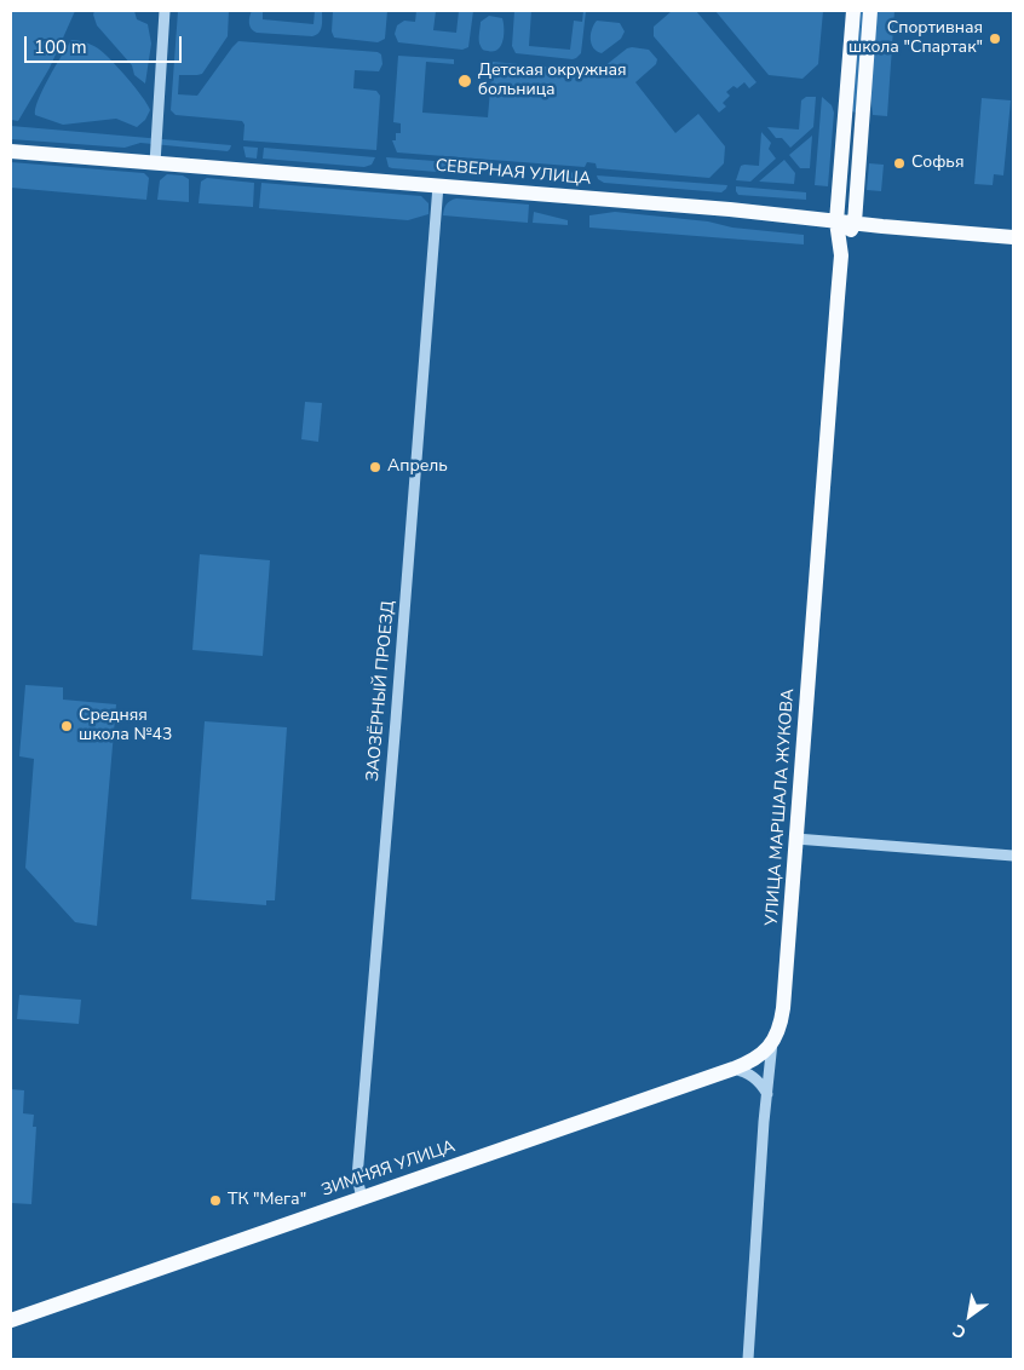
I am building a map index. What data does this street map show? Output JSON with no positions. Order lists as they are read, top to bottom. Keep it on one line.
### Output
{"streets":{"main road":["СЕВЕРНАЯ УЛИЦА","УЛИЦА МАРШАЛА ЖУКОВА","ЗИМНЯЯ УЛИЦА"],"street":["ЗАОЗЁРНЫЙ ПРОЕЗД"]},"crossings":[["СЕВЕРНАЯ УЛИЦА","ЗАОЗЁРНЫЙ ПРОЕЗД"],["СЕВЕРНАЯ УЛИЦА","УЛИЦА МАРШАЛА ЖУКОВА"],["ЗАОЗЁРНЫЙ ПРОЕЗД","ЗИМНЯЯ УЛИЦА"],["УЛИЦА МАРШАЛА ЖУКОВА","ЗИМНЯЯ УЛИЦА"]],"places":["Спортивная школа \"Спартак\"","Детская окружная больница","Софья","Апрель","Средняя школа №43","ТК \"Мега\""],"scale_bar":"100 m","north":"bottom left"}
